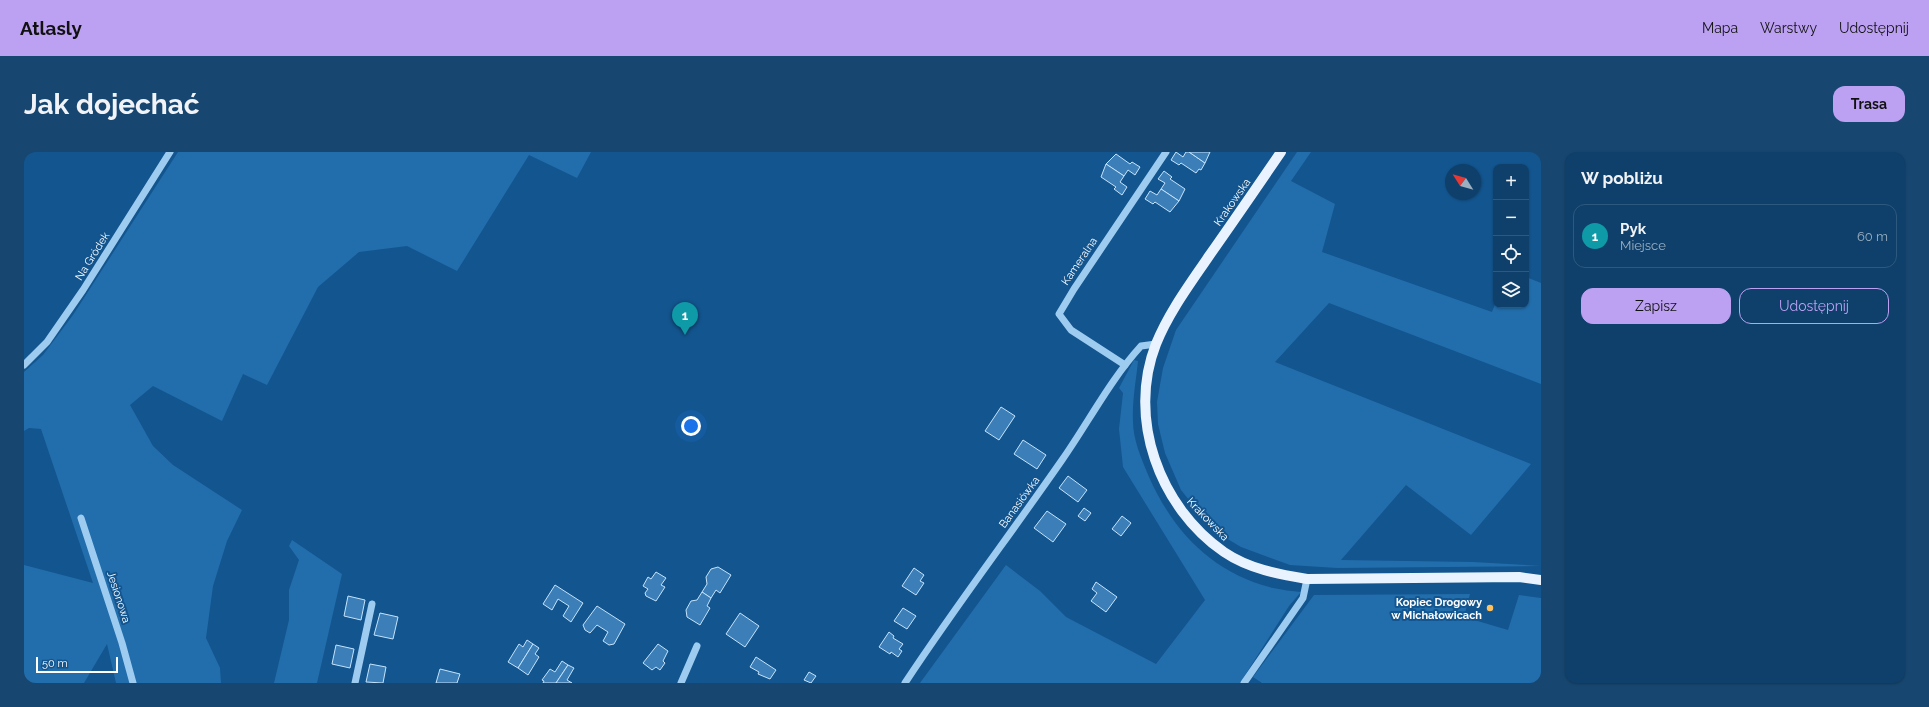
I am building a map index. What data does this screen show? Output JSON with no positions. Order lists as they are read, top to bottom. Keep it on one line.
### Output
{"streets":{"main road":["Krakowska"],"street":["Na Gródek","Kameralna","Banasiówka","Jesionowa"]},"crossings":[["Krakowska","Banasiówka"],["Kameralna","Banasiówka"]],"places":["Kopiec Drogowy w Michałowicach"],"scale_bar":"50 m","north":"top left","page":{"header":"Atlasly","nav":["Mapa","Warstwy","Udostępnij"],"buttons":["Trasa",["Zapisz","Udostępnij"]],"title":"Jak dojechać","heading":"W pobliżu","map_buttons":["+","−"],"list":[{"mark":"1","name":"Pyk","note":"Miejsce","value":"60 m"}],"pins":"1","scale":"50 m"}}
